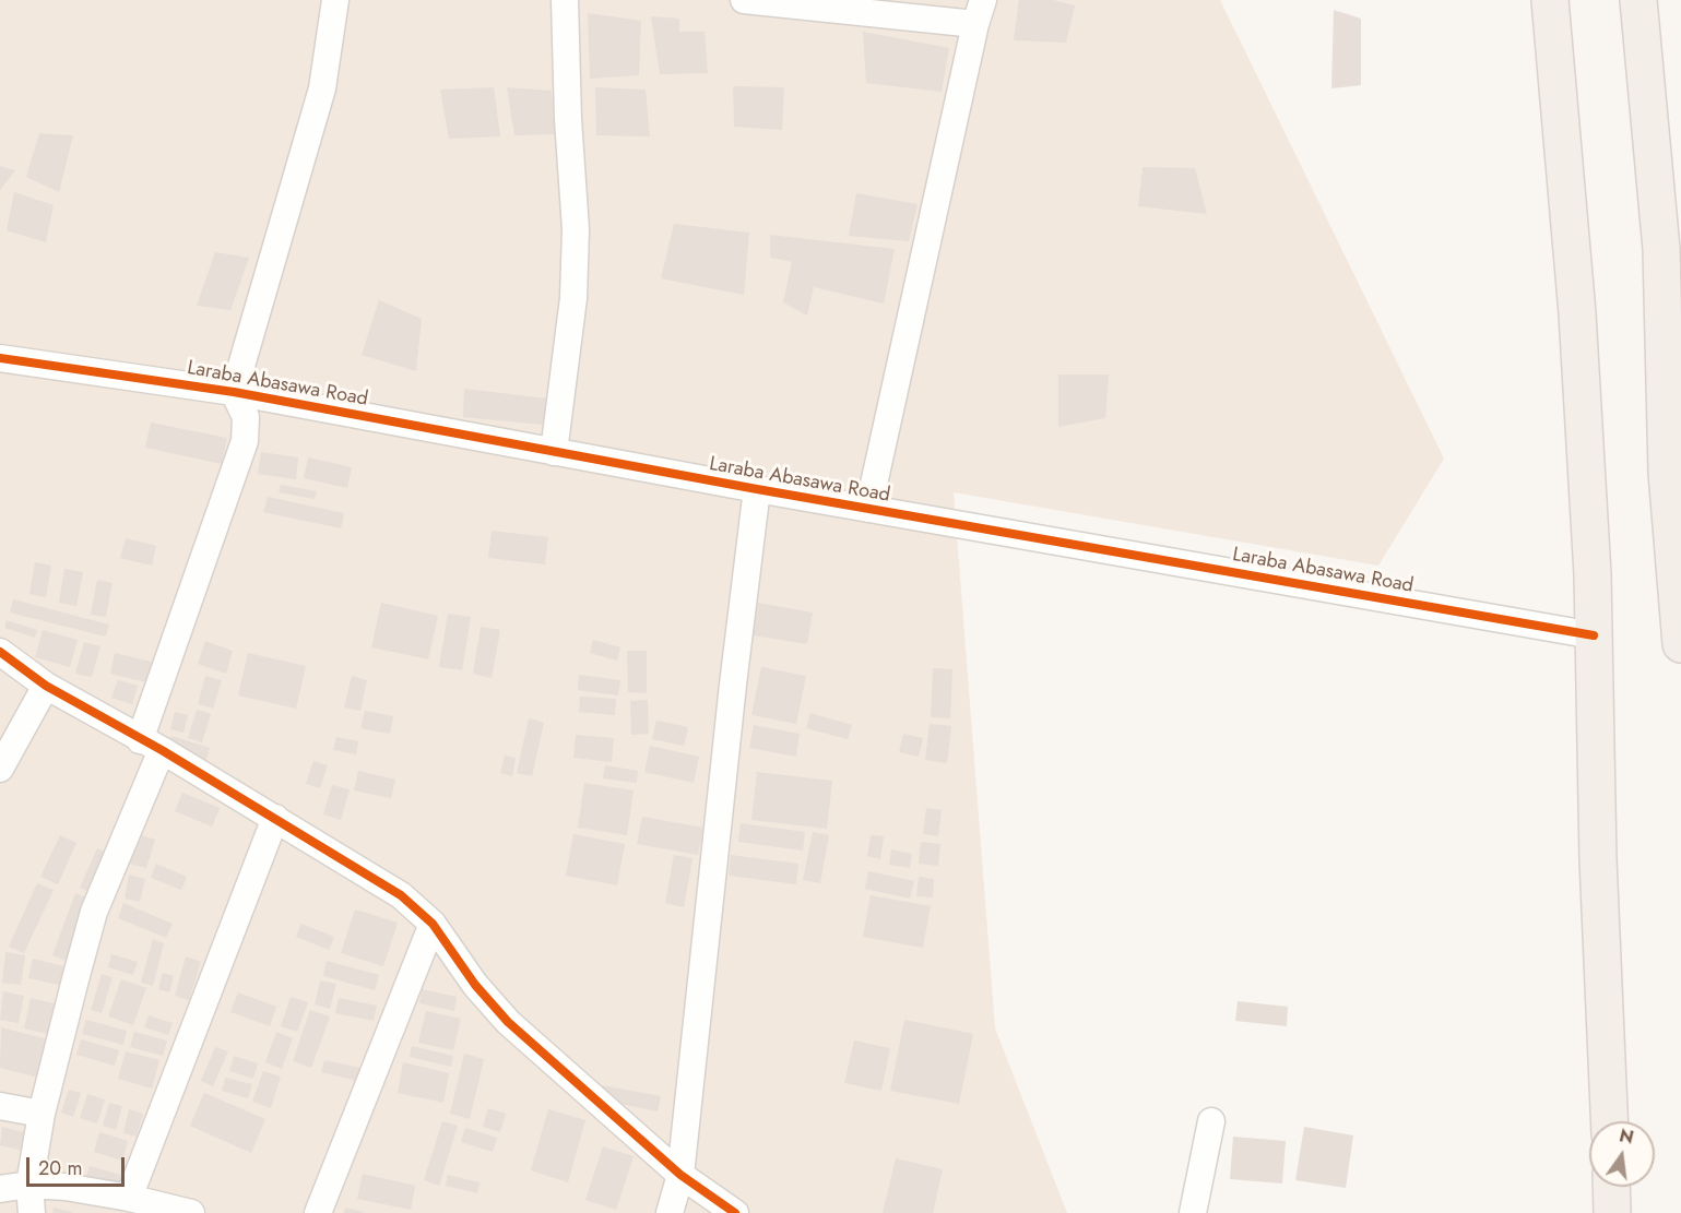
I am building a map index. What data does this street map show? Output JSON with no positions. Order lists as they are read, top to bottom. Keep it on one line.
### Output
{"streets":{"street":["Laraba Abasawa Road"]},"scale_bar":"20 m","north":"top"}
